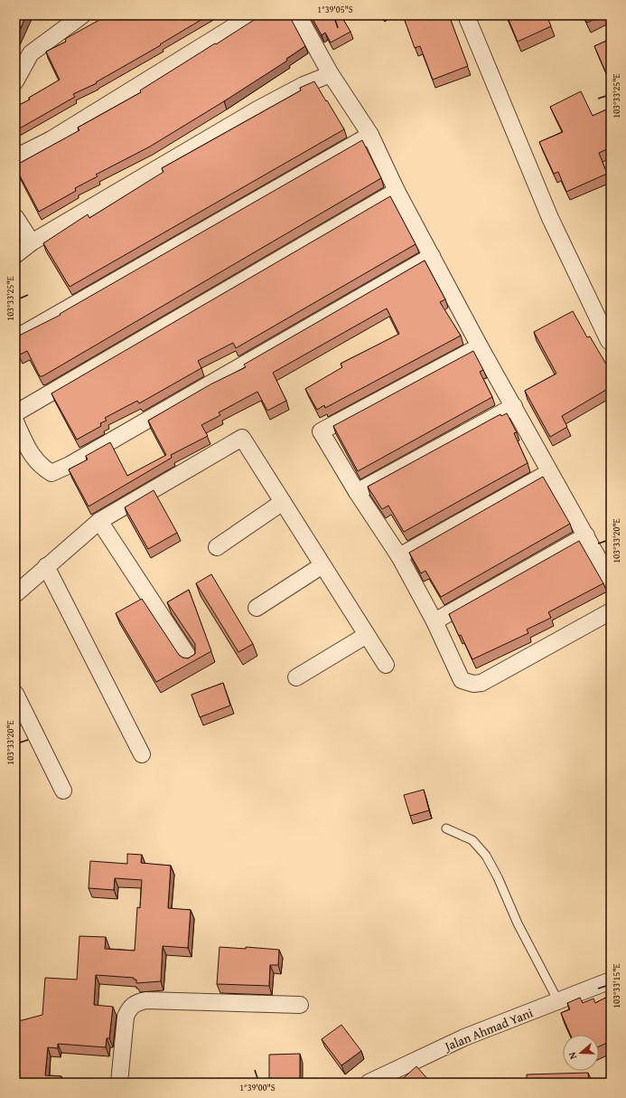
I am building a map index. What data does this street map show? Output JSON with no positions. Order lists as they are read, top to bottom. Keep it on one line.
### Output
{"streets":{"street":["Jalan Ahmad Yani"]},"north":"left","coordinates":["1°39'05\"S","103°33'25\"E","103°33'20\"E","103°33'15\"E","1°39'00\"S"]}
